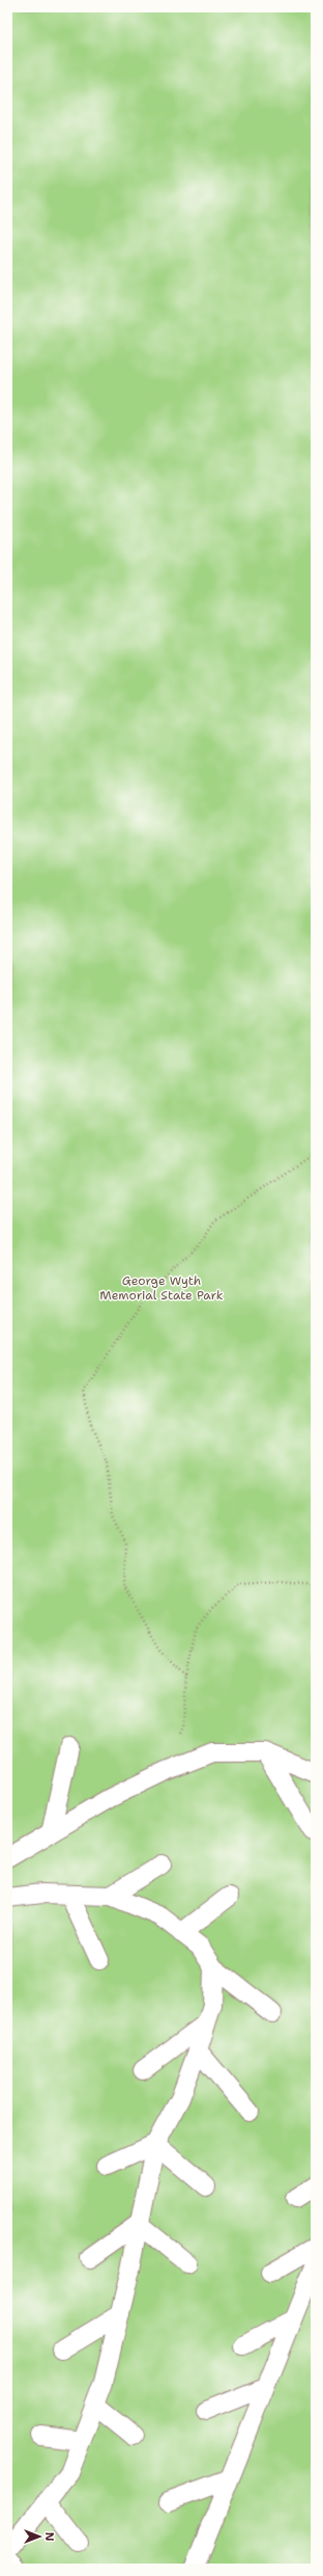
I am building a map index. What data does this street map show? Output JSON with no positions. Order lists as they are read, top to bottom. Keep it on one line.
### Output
{"parks":["George Wyth Memorial State Park"],"north":"right"}
